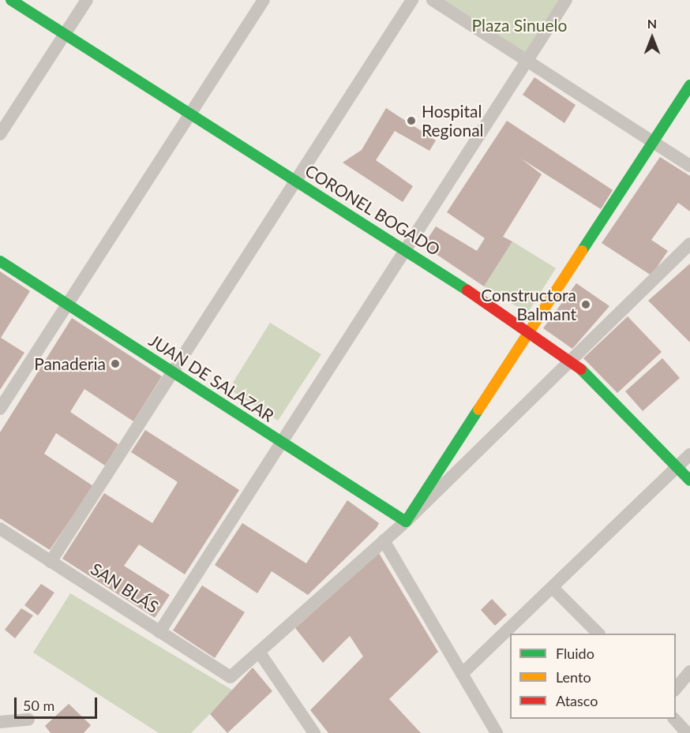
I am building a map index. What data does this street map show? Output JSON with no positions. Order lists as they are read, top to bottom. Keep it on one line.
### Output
{"streets":{"street":["CORONEL BOGADO","JUAN DE SALAZAR","SAN BLÁS"]},"parks":["Plaza Sinuelo"],"places":["Hospital Regional","Constructora Balmant","Panaderia"],"legend":["Fluido","Lento","Atasco"],"scale_bar":"50 m","north":"top"}
